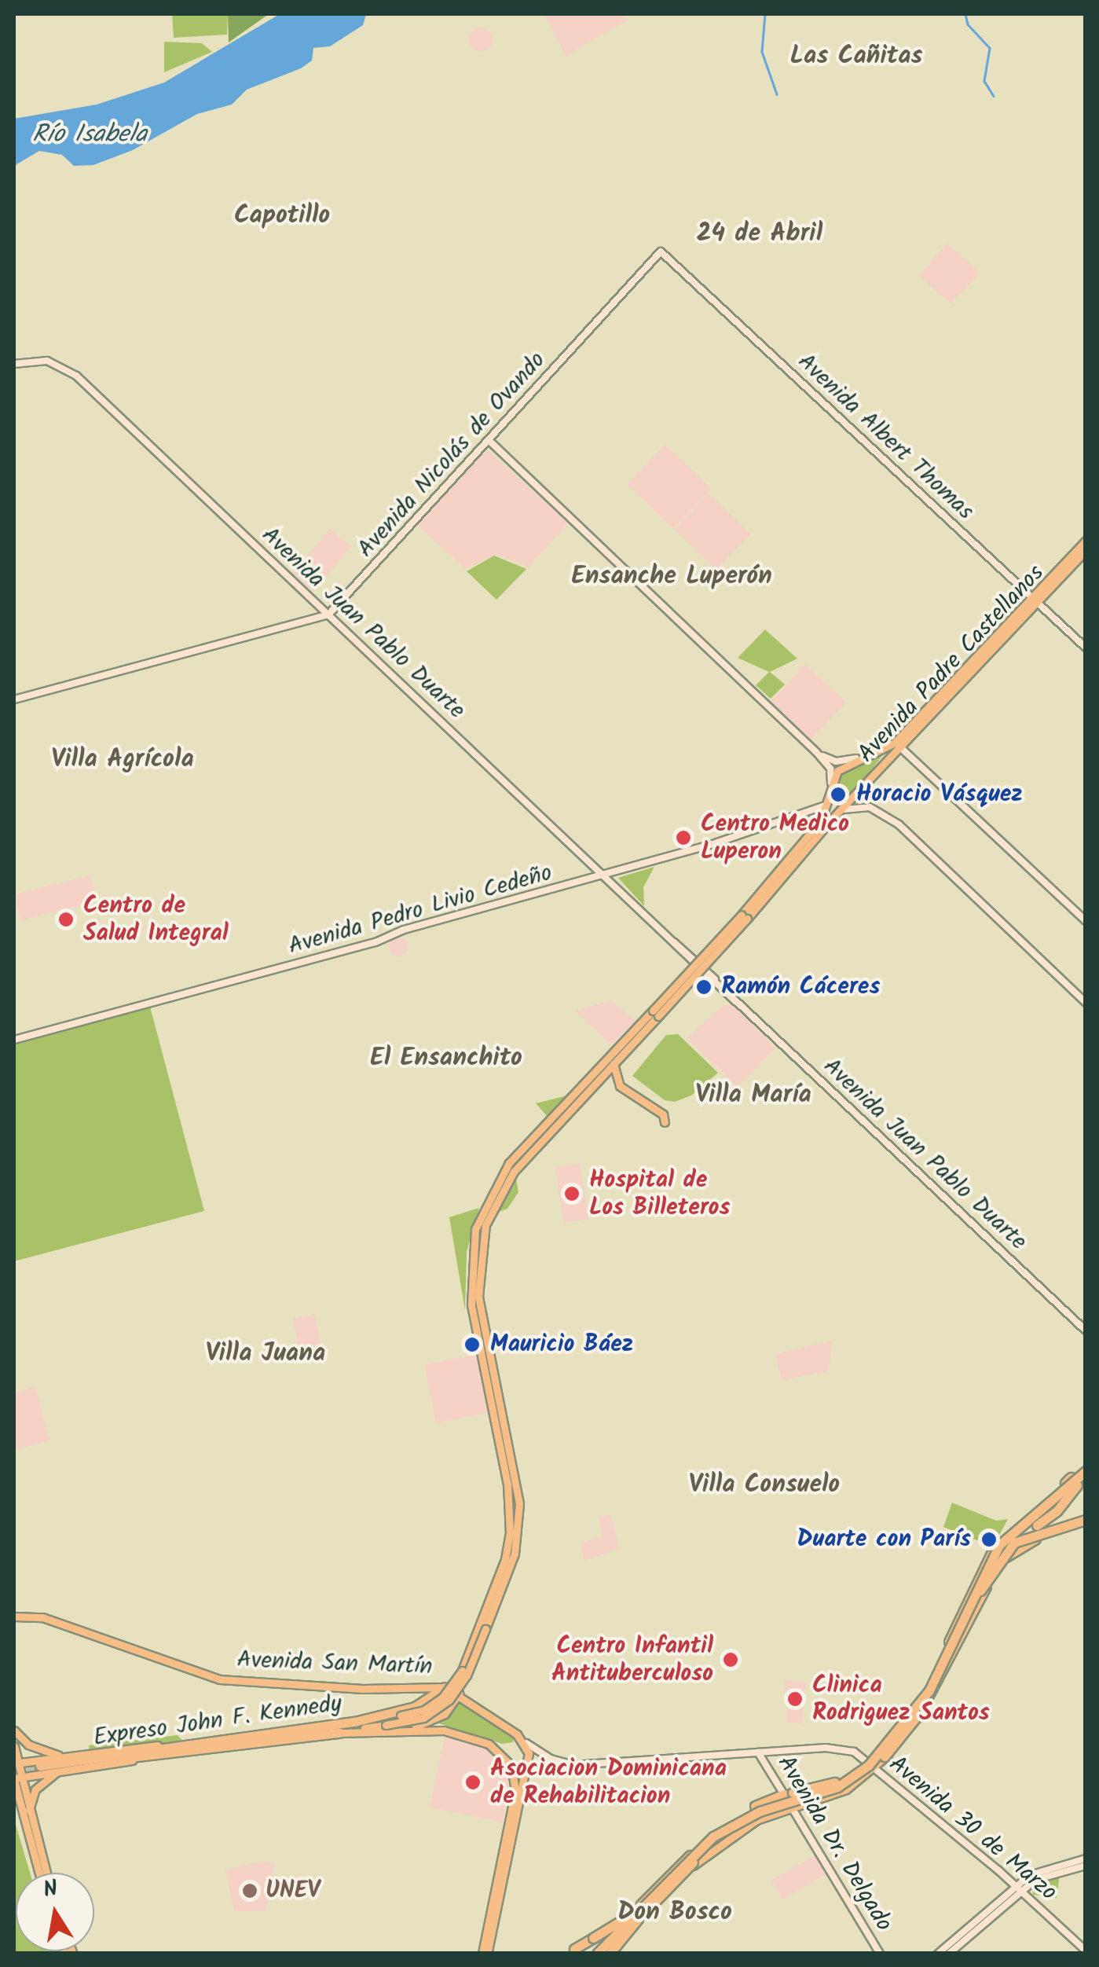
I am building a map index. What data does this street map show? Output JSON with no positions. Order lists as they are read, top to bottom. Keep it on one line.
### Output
{"streets":{"highway":["Expreso John F. Kennedy"],"main road":["Avenida Albert Thomas","Avenida Nicolás de Ovando","Avenida Juan Pablo Duarte","Avenida Padre Castellanos","Avenida Pedro Livio Cedeño","Avenida San Martín","Avenida 30 de Marzo","Avenida Dr. Delgado"]},"crossings":[["Avenida Albert Thomas","Avenida Nicolás de Ovando"],["Avenida Albert Thomas","Avenida Padre Castellanos"],["Avenida Nicolás de Ovando","Avenida Juan Pablo Duarte"],["Avenida Juan Pablo Duarte","Avenida Pedro Livio Cedeño"],["Avenida Padre Castellanos","Avenida Pedro Livio Cedeño"],["Avenida San Martín","Avenida 30 de Marzo"],["Avenida San Martín","Avenida Dr. Delgado"]],"districts":["Las Cañitas","Capotillo","24 de Abril","Ensanche Luperón","Villa Agrícola","El Ensanchito","Villa María","Villa Juana","Villa Consuelo","Don Bosco"],"water":["Río Isabela"],"places":["Horacio Vásquez","Centro Medico Luperon","Centro de Salud Integral","Ramón Cáceres","Hospital de Los Billeteros","Mauricio Báez","Duarte con París","Centro Infantil Antituberculoso","Clinica Rodriguez Santos","Asociacion Dominicana de Rehabilitacion","UNEV"],"north":"top"}
